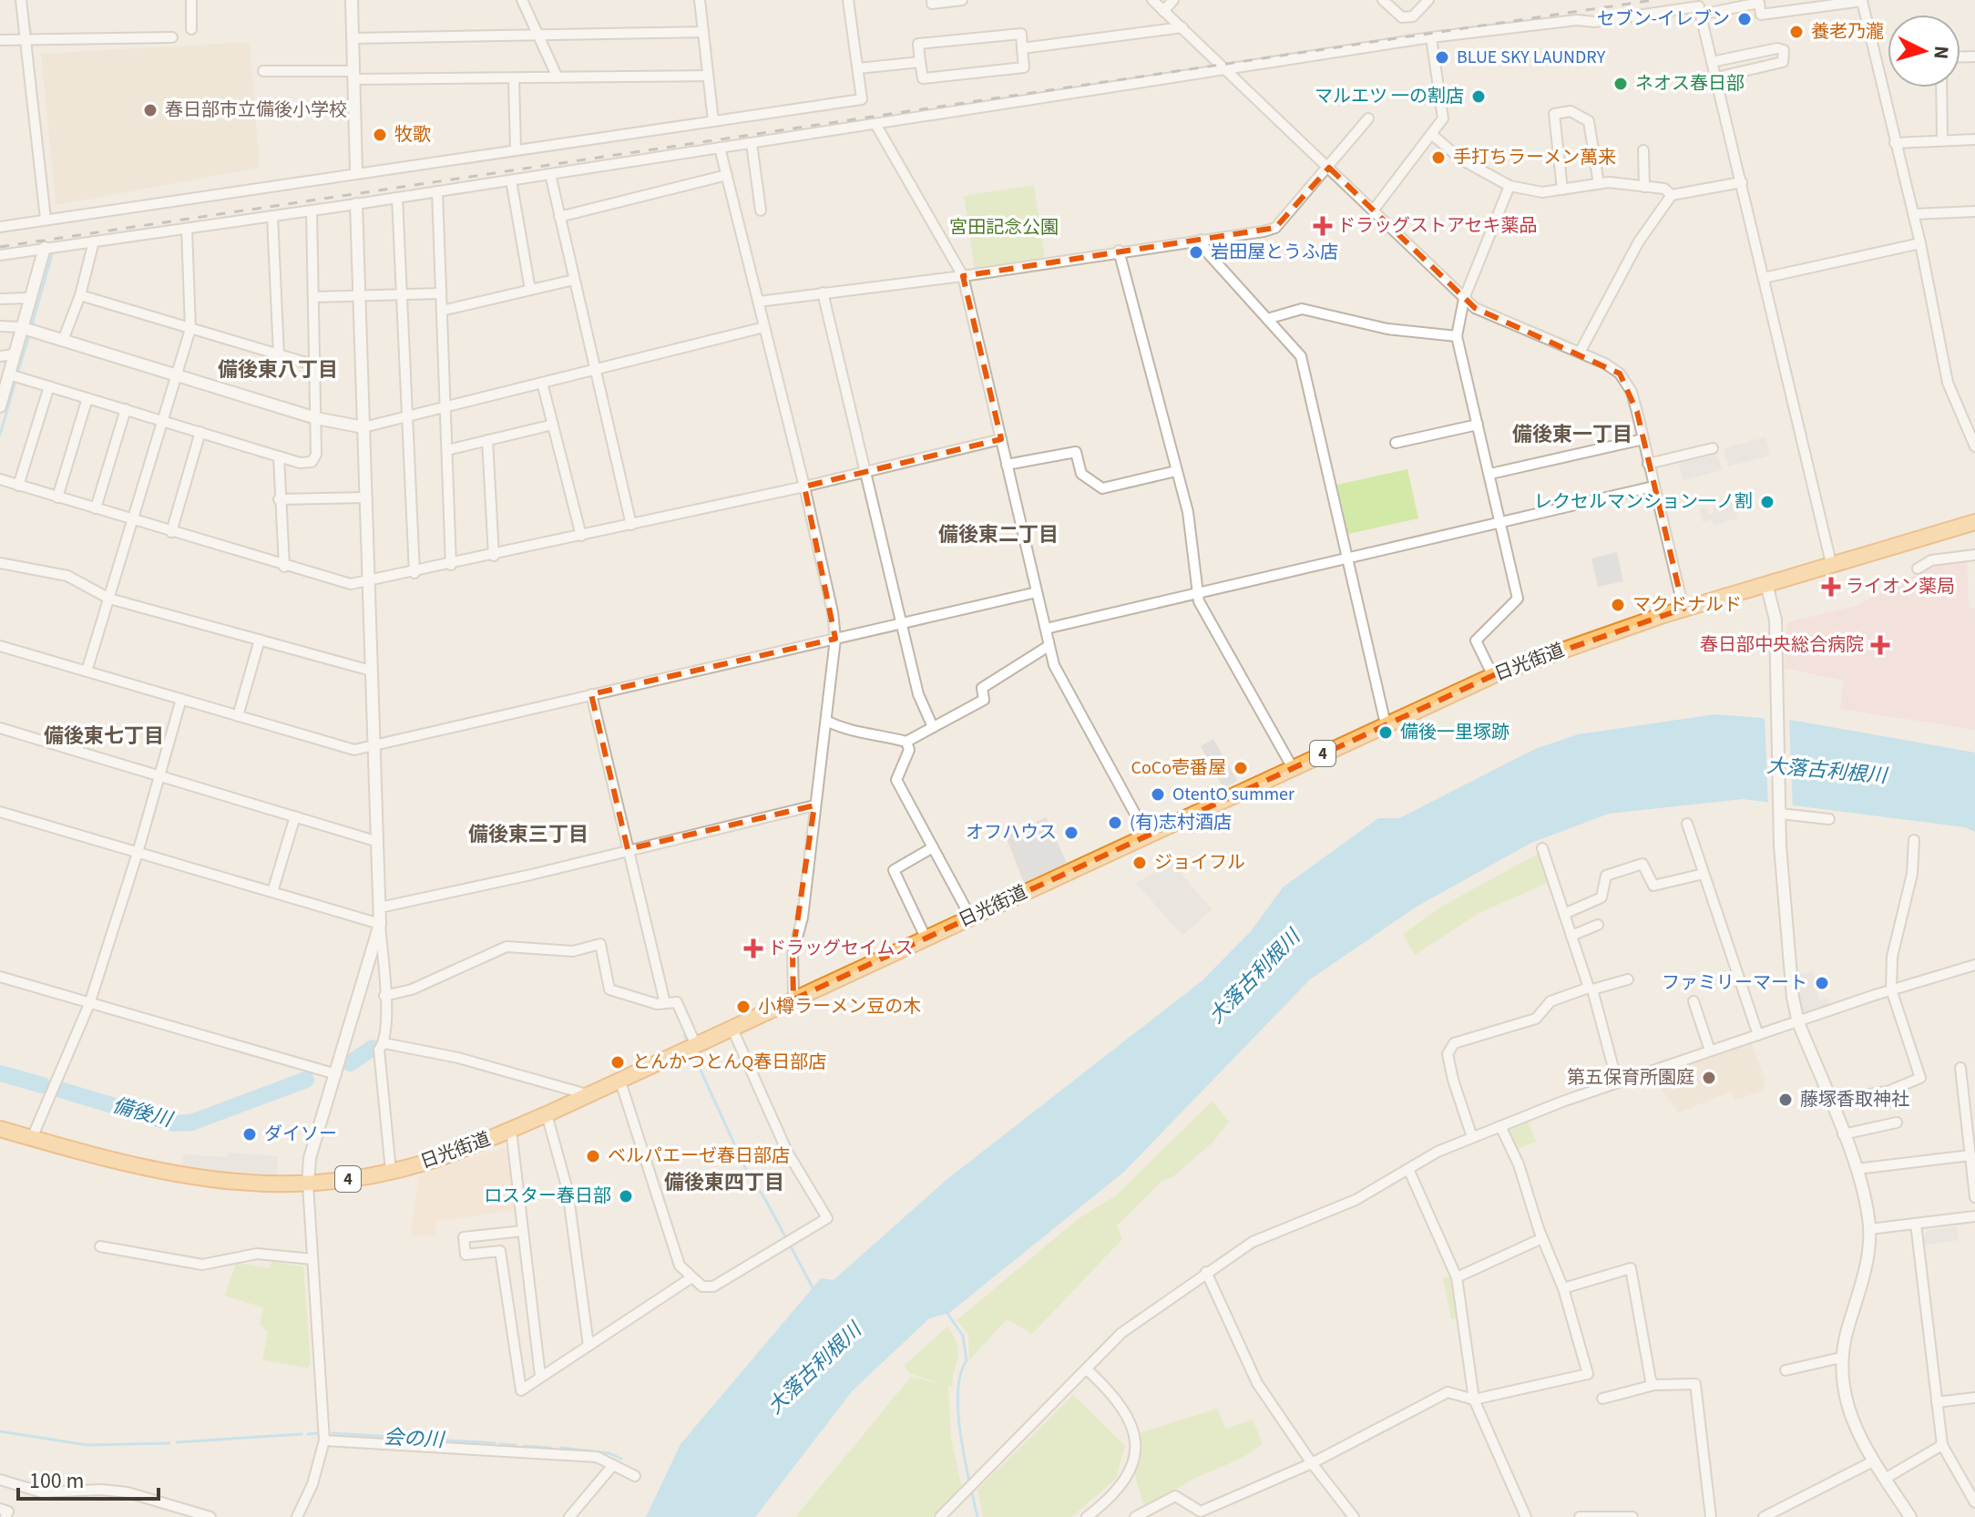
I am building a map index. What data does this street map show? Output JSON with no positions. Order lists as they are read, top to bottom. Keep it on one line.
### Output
{"streets":{"highway":["日光街道","4"]},"districts":["備後東八丁目","備後東一丁目","備後東二丁目","備後東七丁目","備後東三丁目","備後東四丁目"],"water":["大落古利根川","備後川","会の川"],"parks":["宮田記念公園"],"places":{"other":["セブン-イレブン","養老乃瀧","BLUE SKY LAUNDRY","ネオス春日部","マルエツ 一の割店","春日部市立備後小学校","牧歌","手打ちラーメン萬来","岩田屋とうふ店","レクセルマンション一ノ割","マクドナルド","備後一里塚跡","CoCo壱番屋","OtentO summer","(有)志村酒店","オフハウス","ジョイフル","ファミリーマート","小樽ラーメン豆の木","とんかつとんQ春日部店","第五保育所園庭","藤塚香取神社","ダイソー","ベルパエーゼ春日部店","ロスター春日部"],"health":["ドラッグストアセキ薬品","ライオン薬局","春日部中央総合病院","ドラッグセイムス"]},"scale_bar":"100 m","north":"right"}
